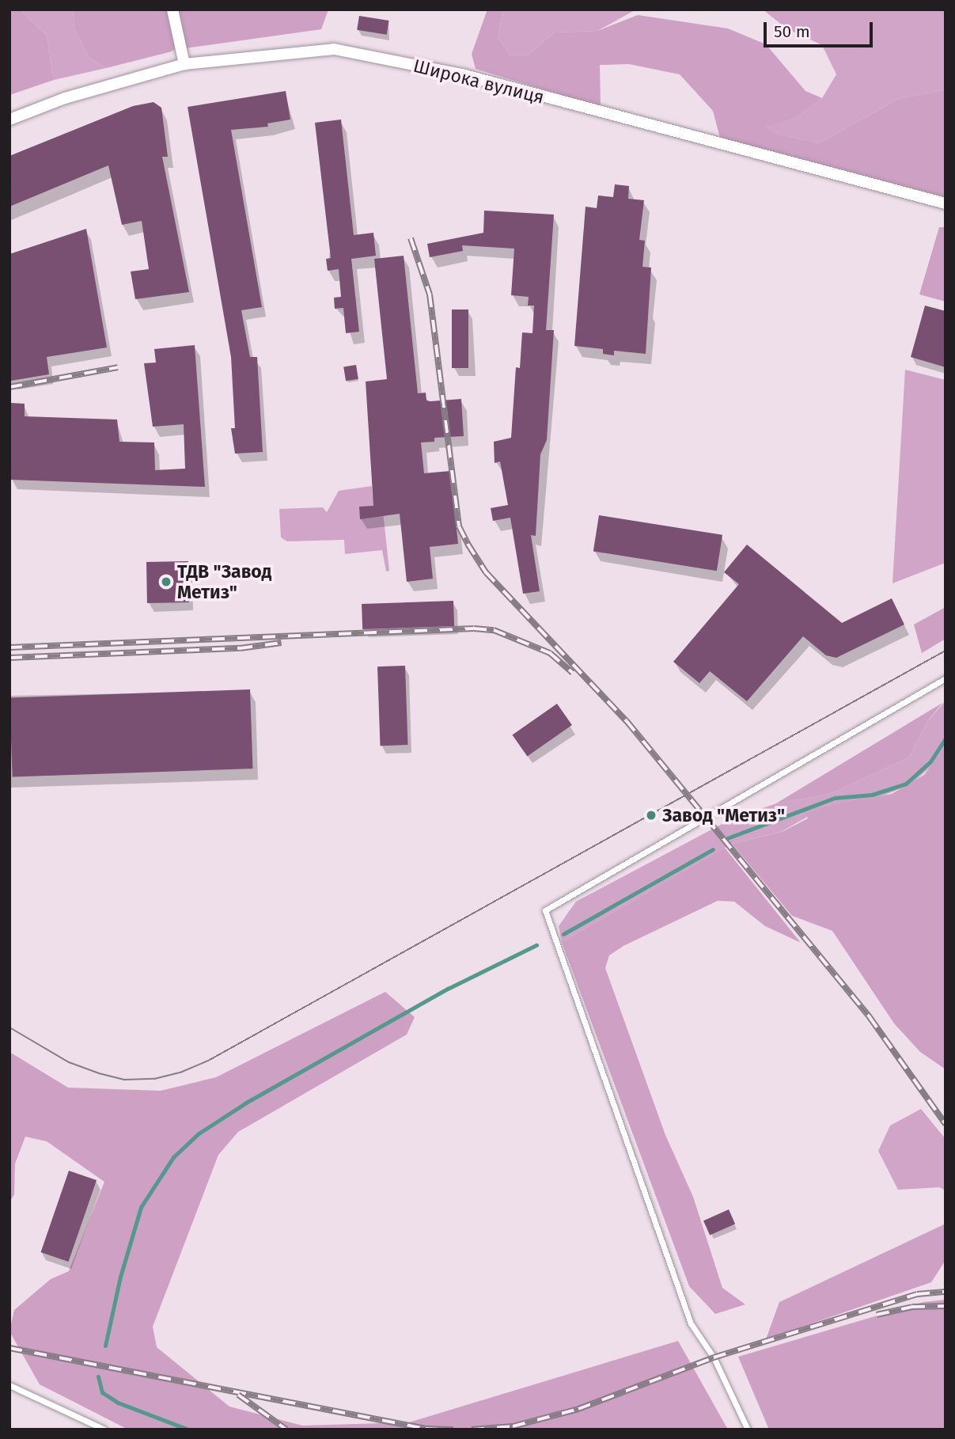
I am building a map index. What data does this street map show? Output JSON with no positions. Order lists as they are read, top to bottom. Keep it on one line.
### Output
{"streets":{"street":["Широка вулиця"]},"places":["ТДВ \"Завод Метиз\"","Завод \"Метиз\""],"scale_bar":"50 m"}
